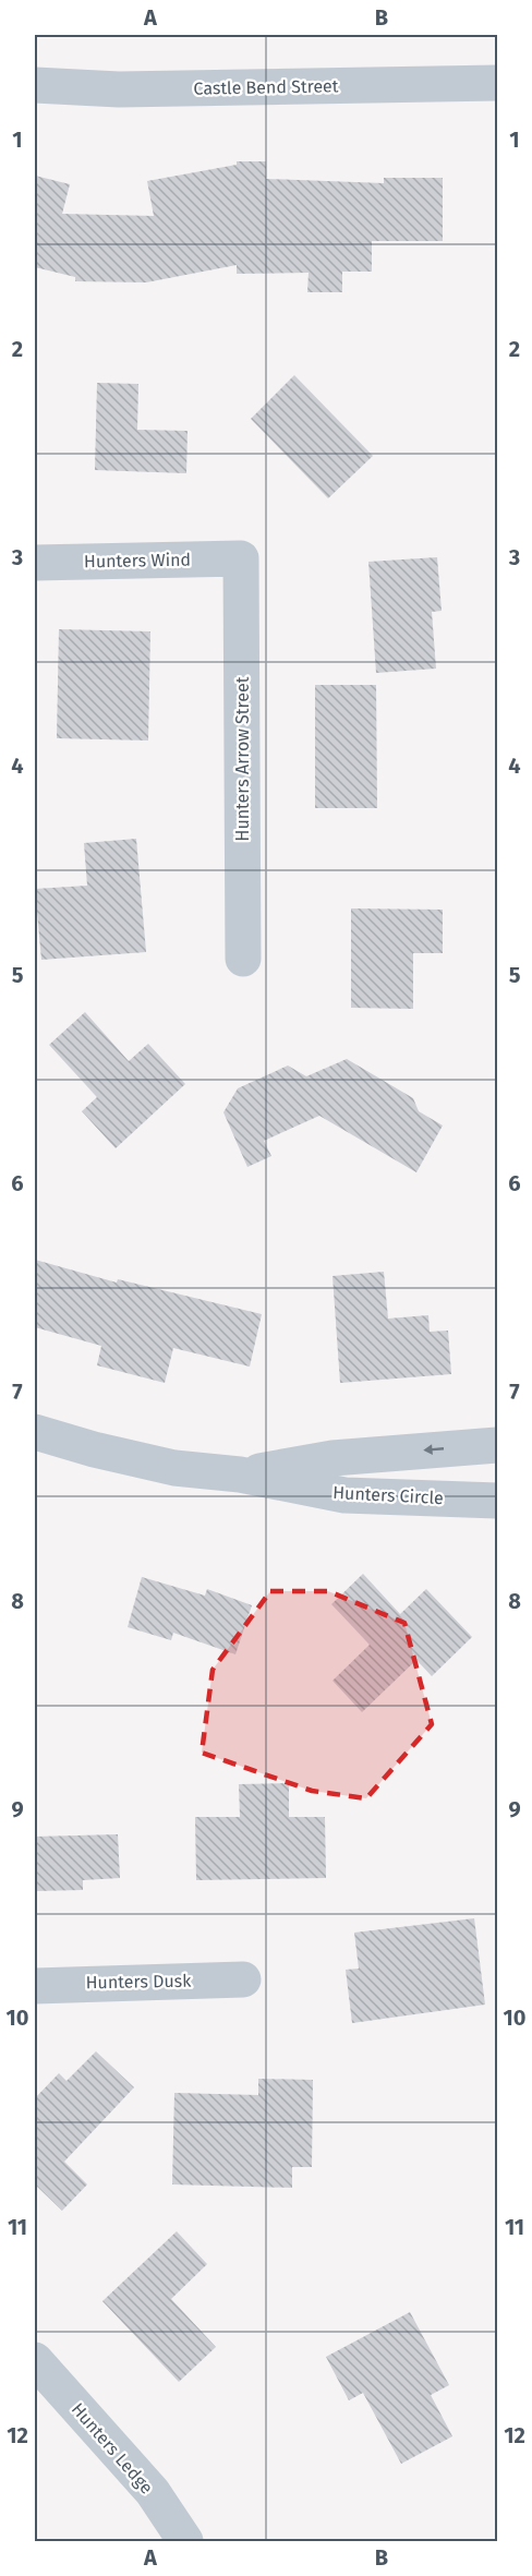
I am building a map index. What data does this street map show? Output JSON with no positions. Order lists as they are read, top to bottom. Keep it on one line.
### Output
{"streets":{"street":["Castle Bend Street","Hunters Wind","Hunters Arrow Street","Hunters Circle","Hunters Dusk","Hunters Ledge"]},"crossings":[["Hunters Wind","Hunters Arrow Street"]],"grid":{"columns":["A","B"],"rows":["1","2","3","4","5","6","7","8","9","10","11","12"]}}
